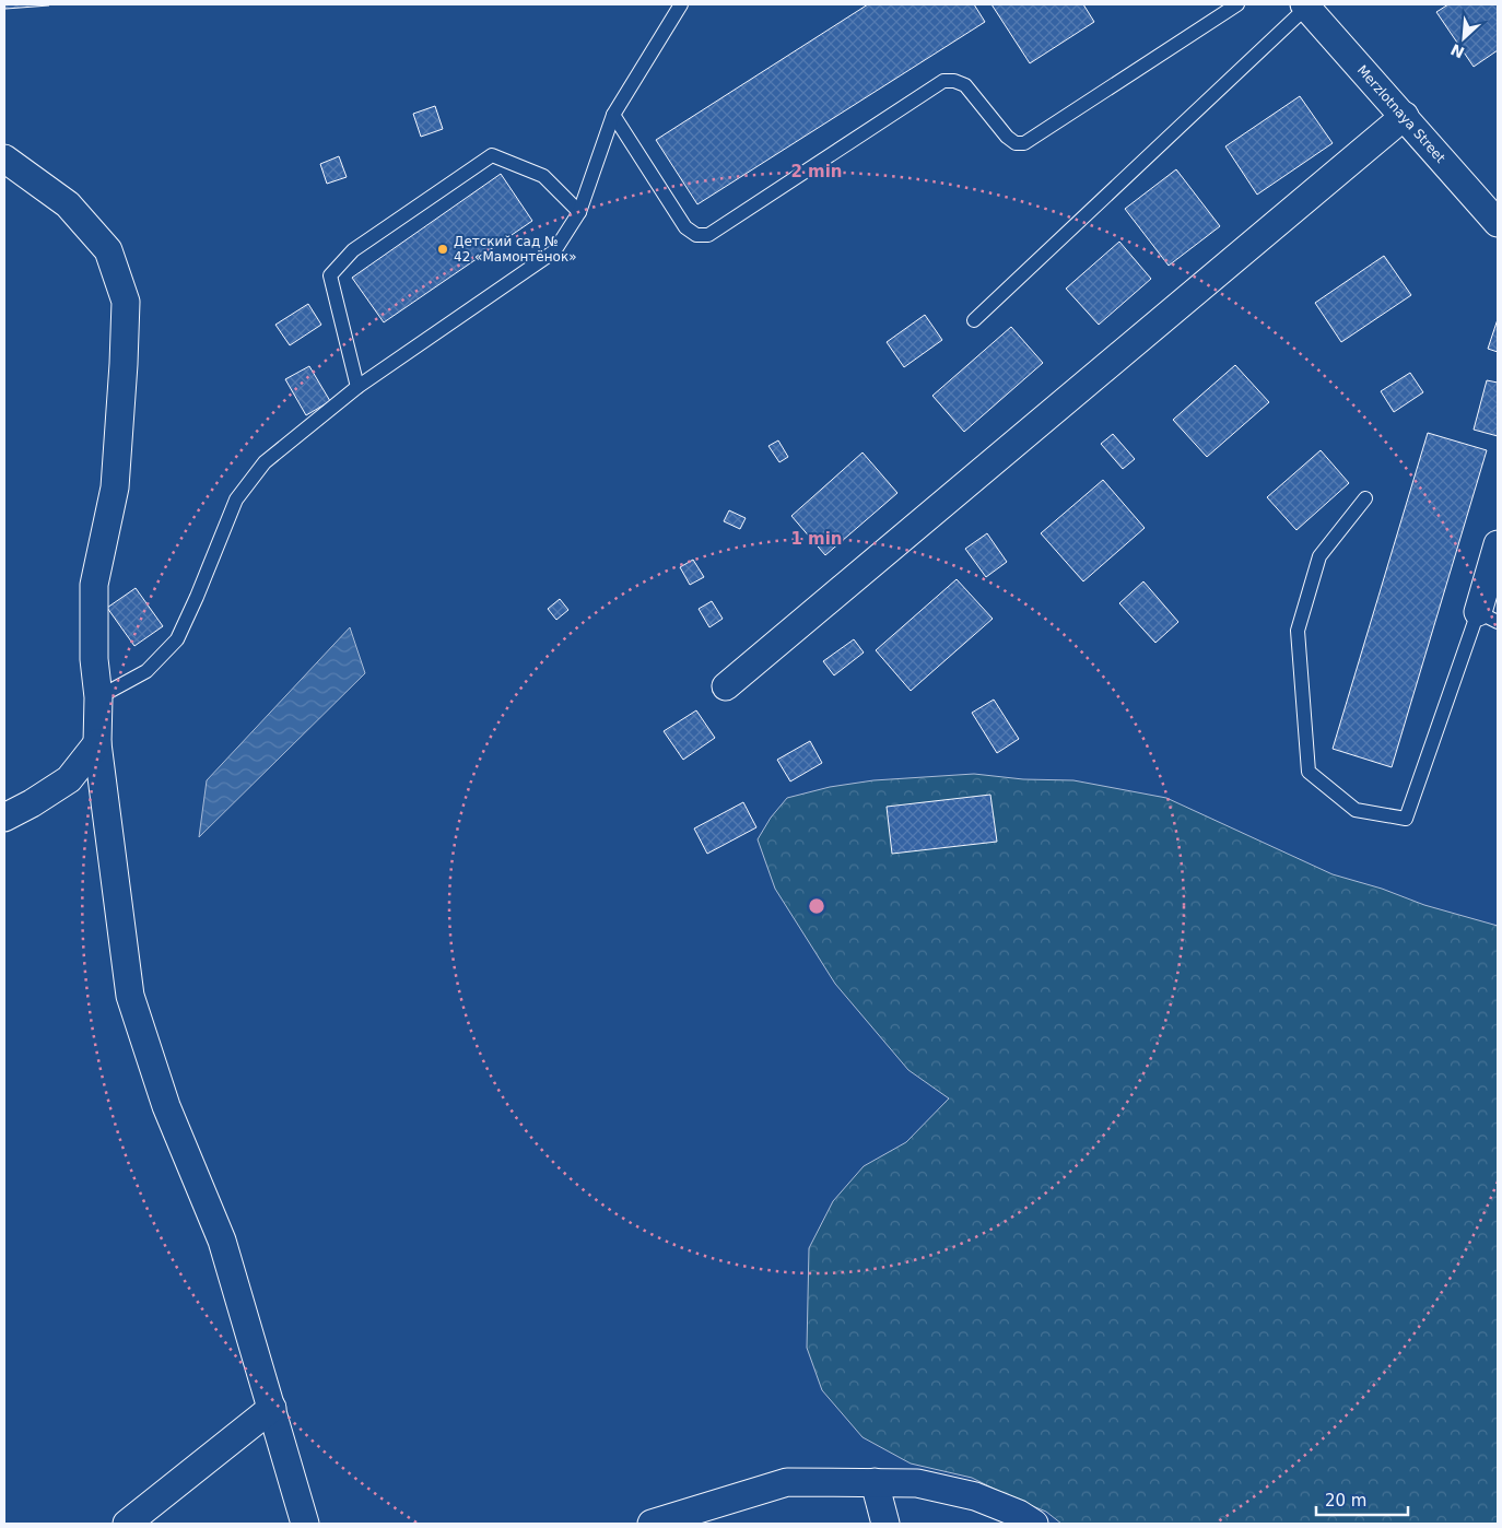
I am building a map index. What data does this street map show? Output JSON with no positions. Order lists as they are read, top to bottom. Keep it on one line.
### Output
{"streets":{"street":["Merzlotnaya Street"]},"places":["Детский сад № 42 «Мамонтёнок»"],"scale_bar":"20 m","north":"bottom left","rings":["2 min","1 min"]}
